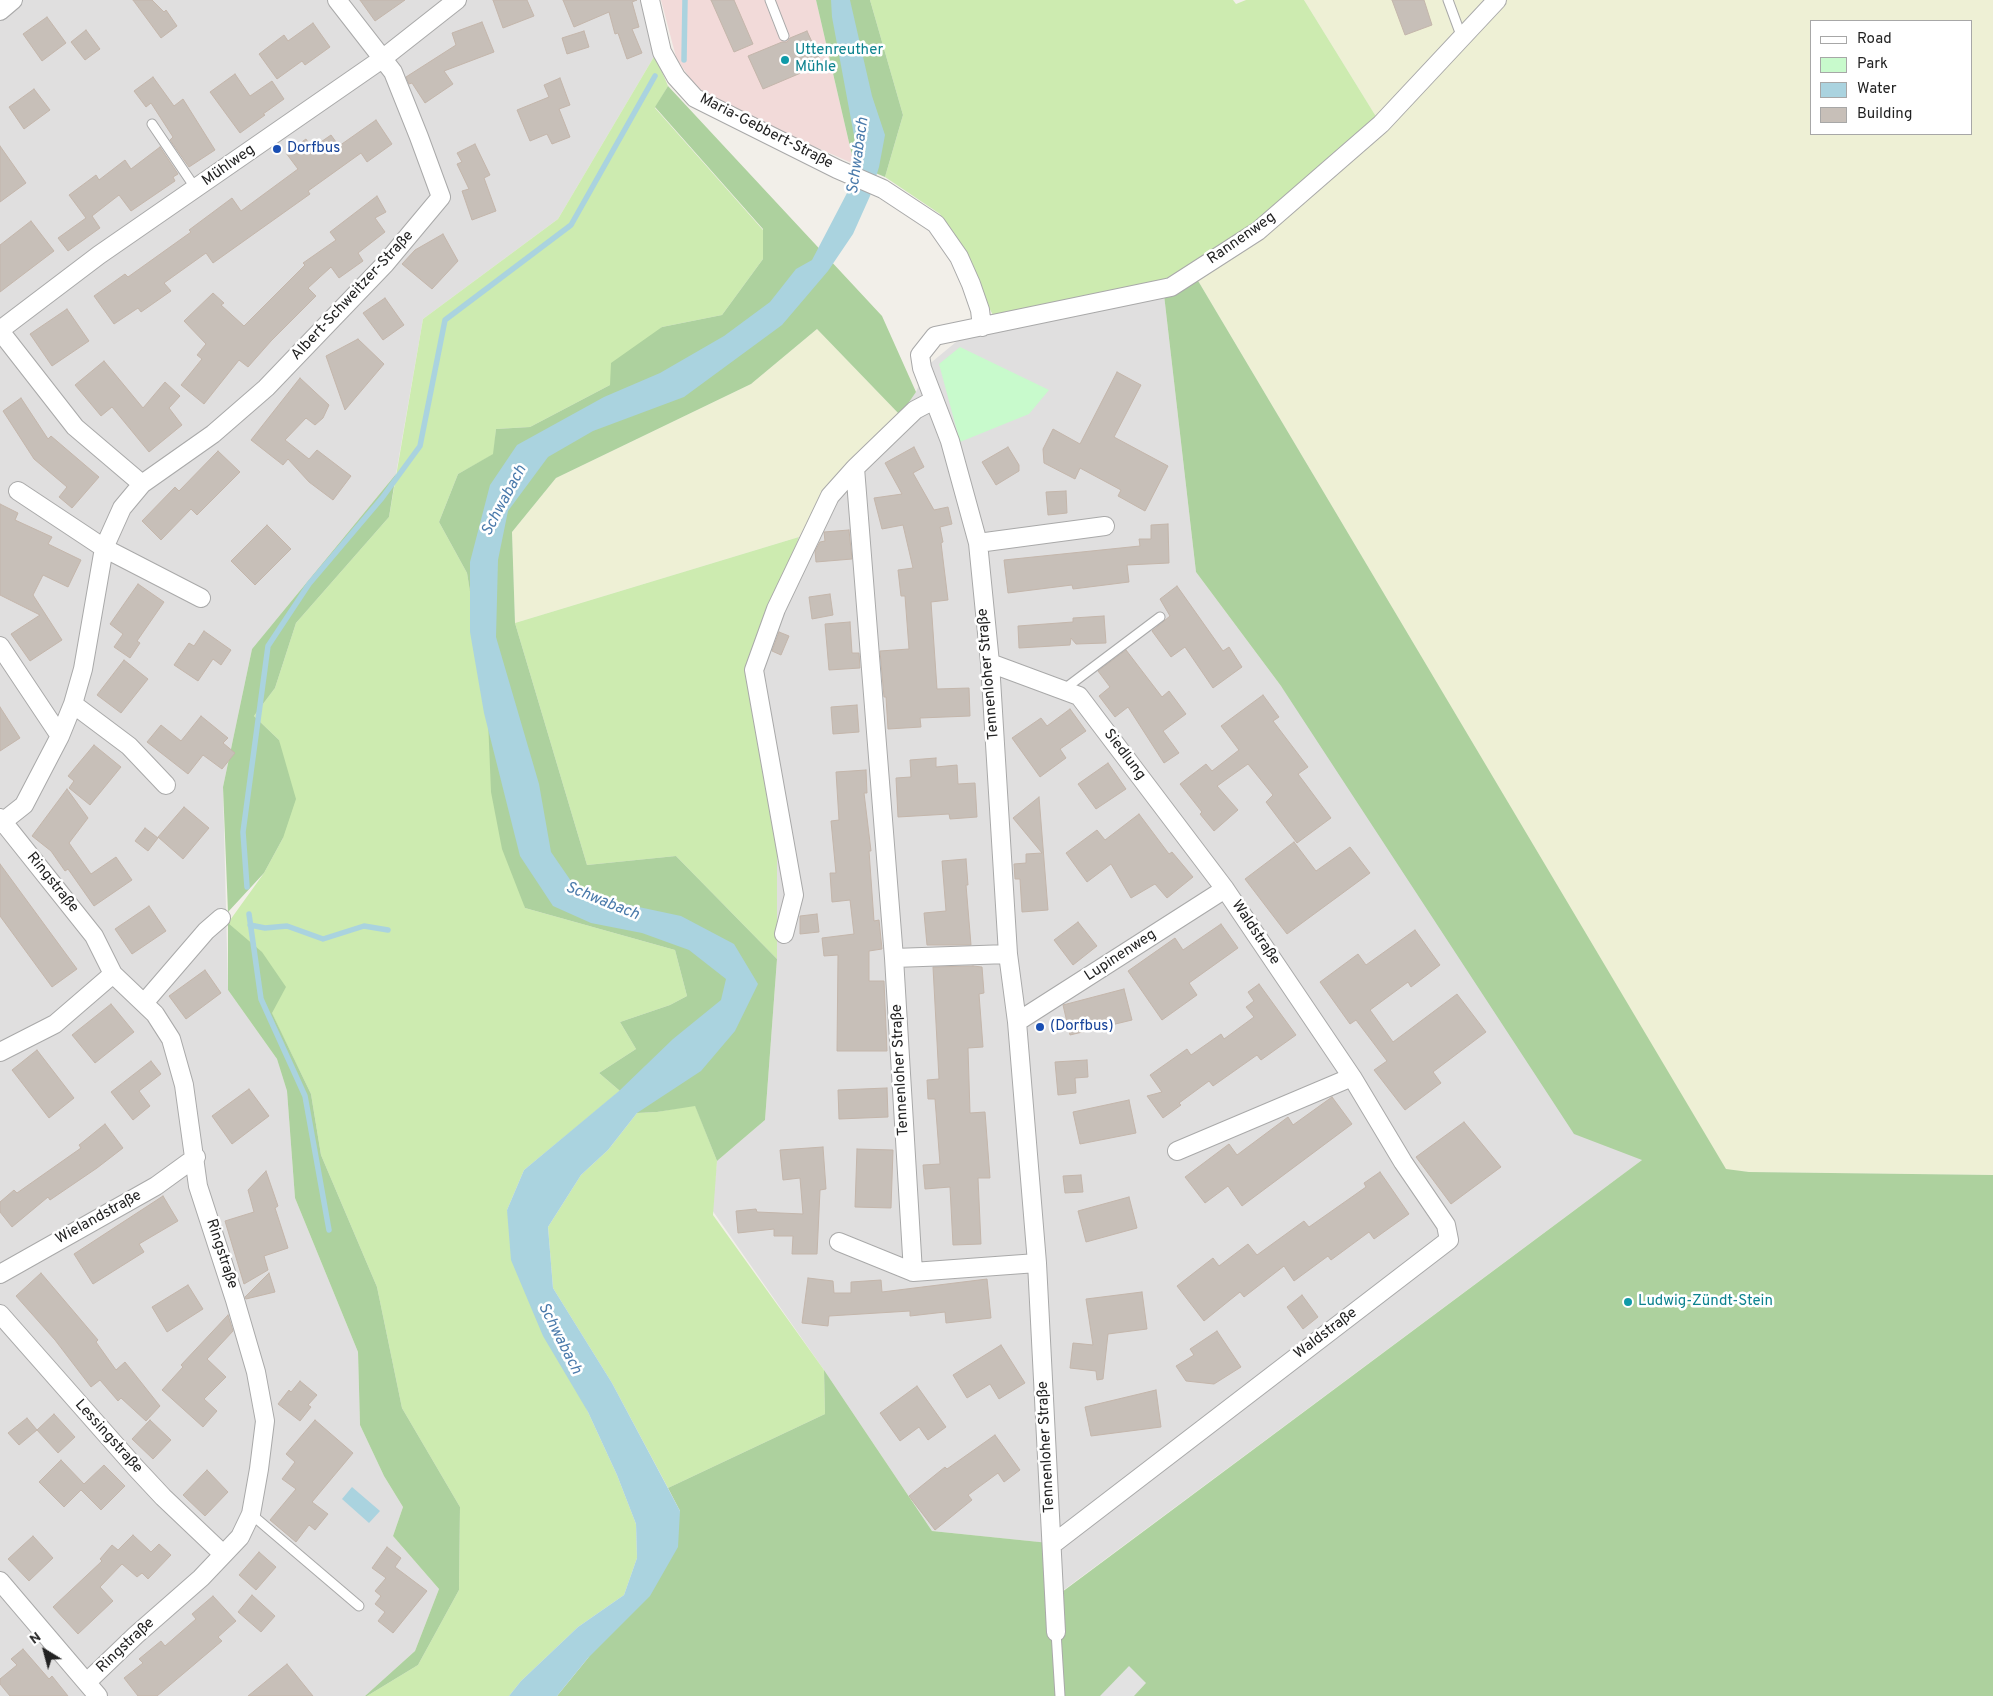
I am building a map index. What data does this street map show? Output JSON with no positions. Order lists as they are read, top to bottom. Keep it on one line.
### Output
{"streets":{"street":["Maria-Gebbert-Straße","Mühlweg","Rannenweg","Albert-Schweitzer-Straße","Tennenloher Straße","Siedlung","Ringstraße","Waldstraße","Lupinenweg","Wielandstraße","Lessingstraße"]},"crossings":[["Maria-Gebbert-Straße","Rannenweg"],["Mühlweg","Albert-Schweitzer-Straße"],["Rannenweg","Tennenloher Straße"],["Albert-Schweitzer-Straße","Ringstraße"],["Tennenloher Straße","Siedlung"],["Tennenloher Straße","Waldstraße"],["Tennenloher Straße","Lupinenweg"],["Siedlung","Waldstraße"],["Siedlung","Lupinenweg"],["Ringstraße","Wielandstraße"],["Ringstraße","Lessingstraße"],["Waldstraße","Lupinenweg"]],"water":["Schwabach"],"places":["Uttenreuther Mühle","Dorfbus","(Dorfbus)","Ludwig-Zündt-Stein"],"legend":["Road","Park","Water","Building"],"north":"top left"}
